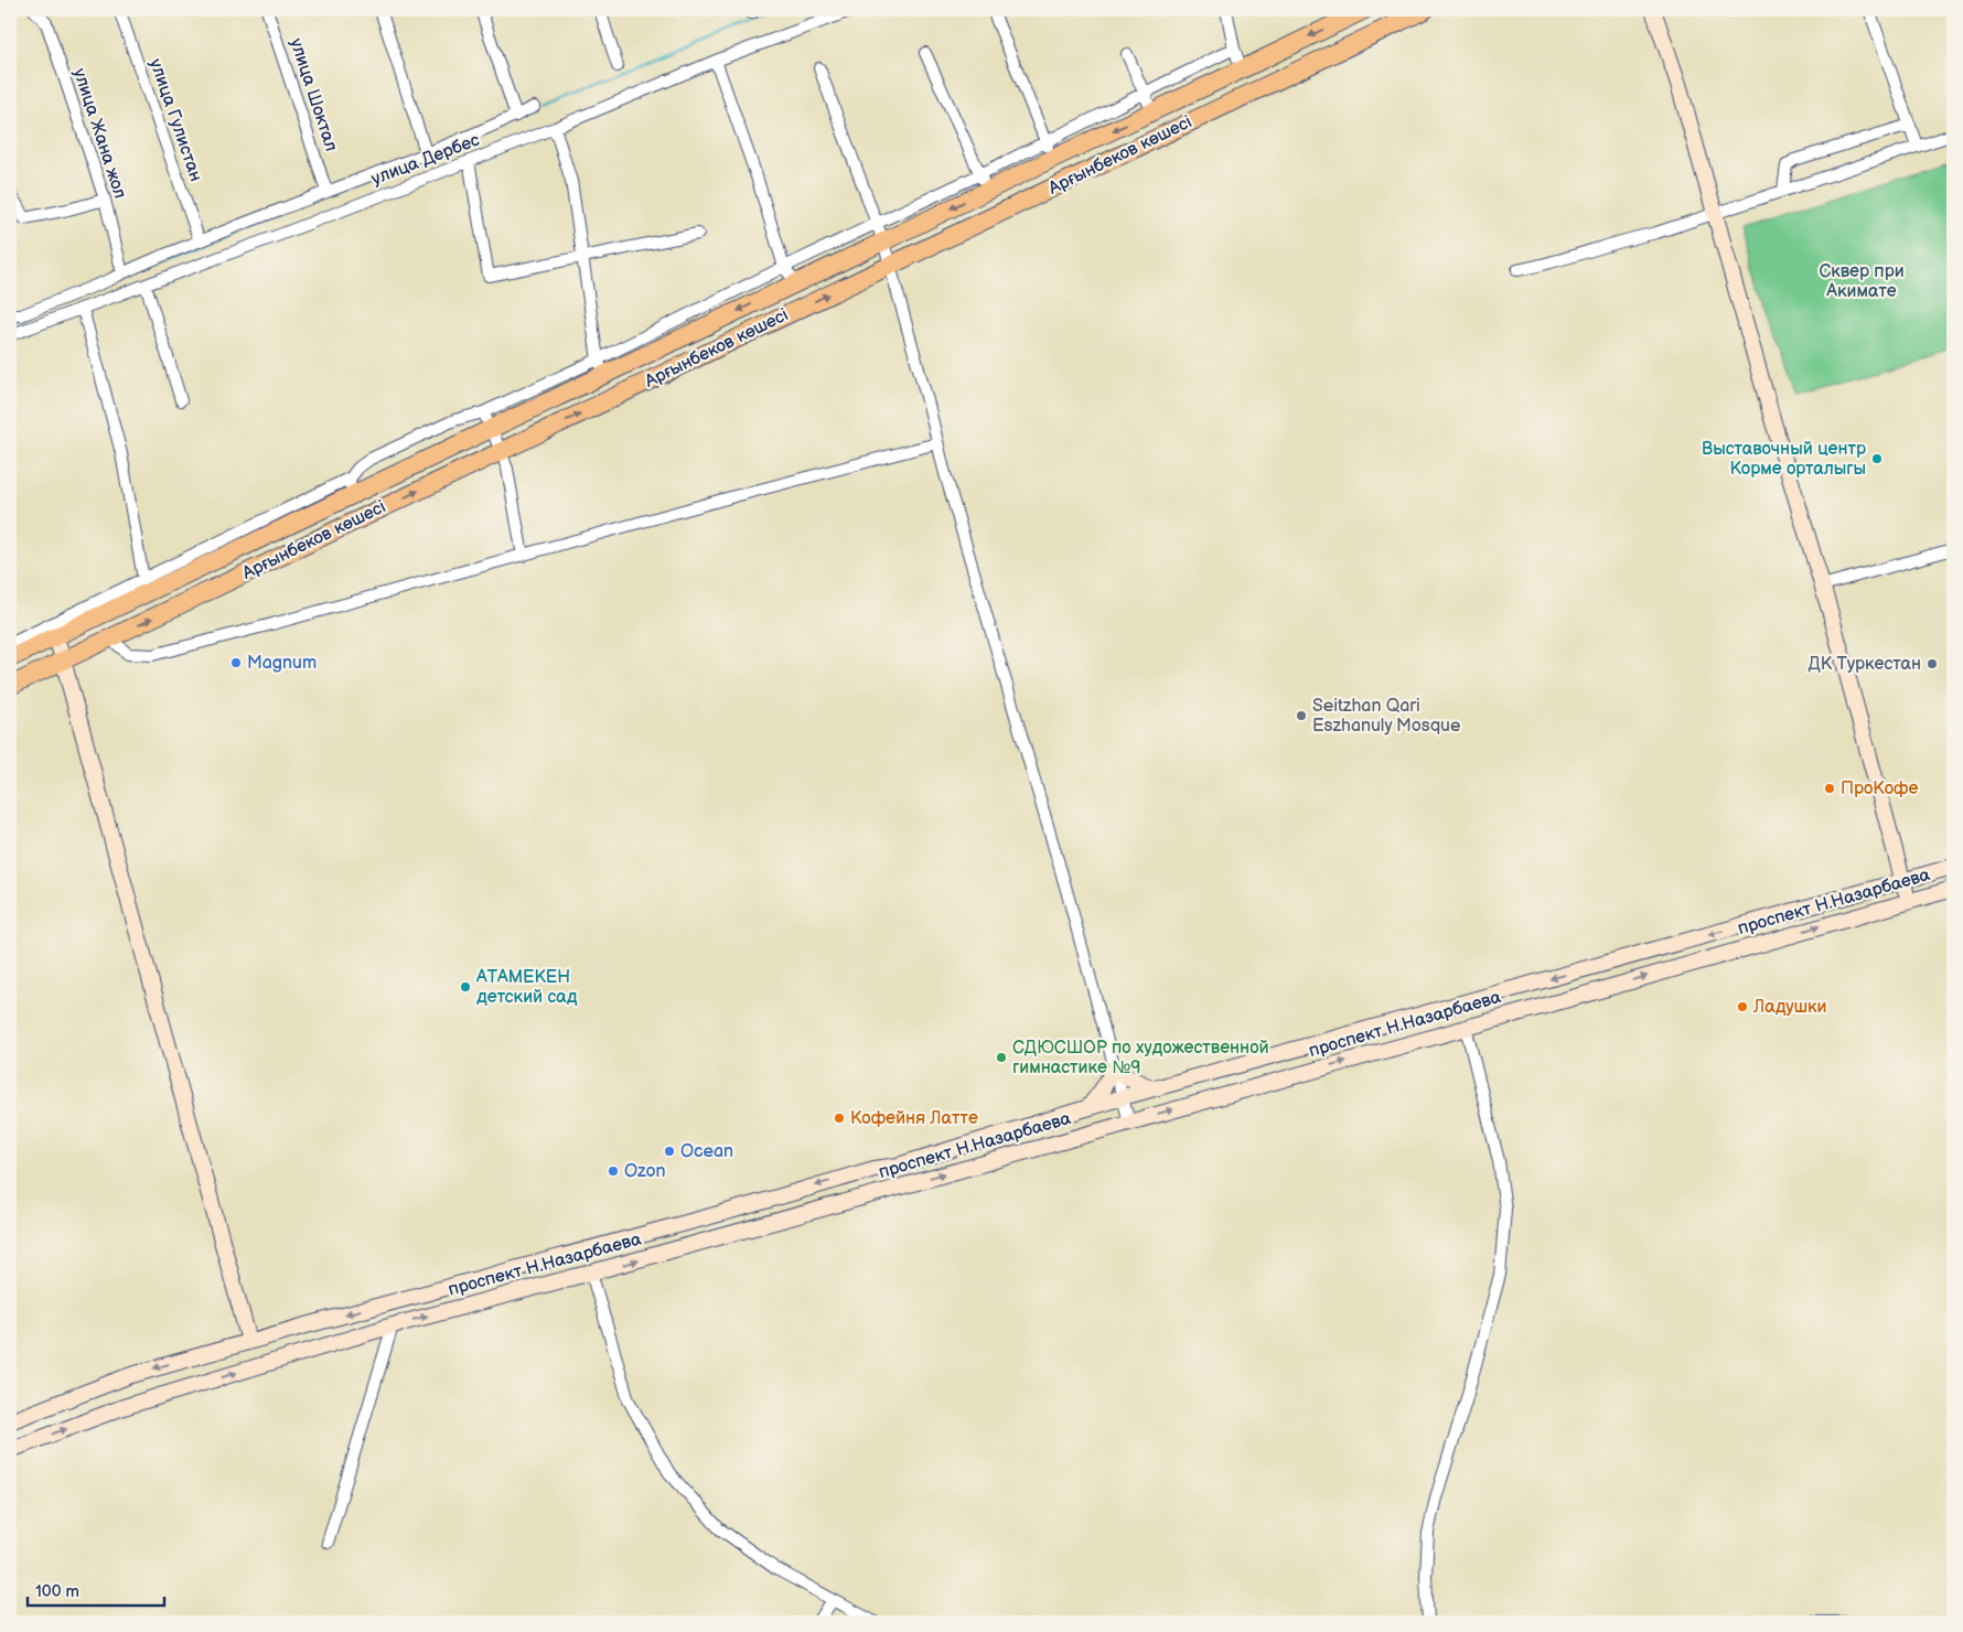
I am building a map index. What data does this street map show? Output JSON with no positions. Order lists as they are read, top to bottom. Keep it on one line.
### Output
{"streets":{"main road":["Арғынбеков көшесі","проспект Н.Назарбаева"],"street":["улица Шоктал","улица Гулистан","улица Жана жол","улица Дербес"]},"crossings":[["улица Шоктал","улица Дербес"],["улица Гулистан","улица Дербес"],["улица Жана жол","улица Дербес"]],"parks":["Сквер при Акимате"],"places":["Выставочный центр Корме орталыгы","Magnum","ДК Туркестан","Seitzhan Qari Eszhanuly Mosque","ПроКофе","АТАМЕКЕН детский сад","Ладушки","СДЮСШОР по художественной гимнастике №9","Кофейня Латте","Ocean","Ozon"],"scale_bar":"100 m"}
